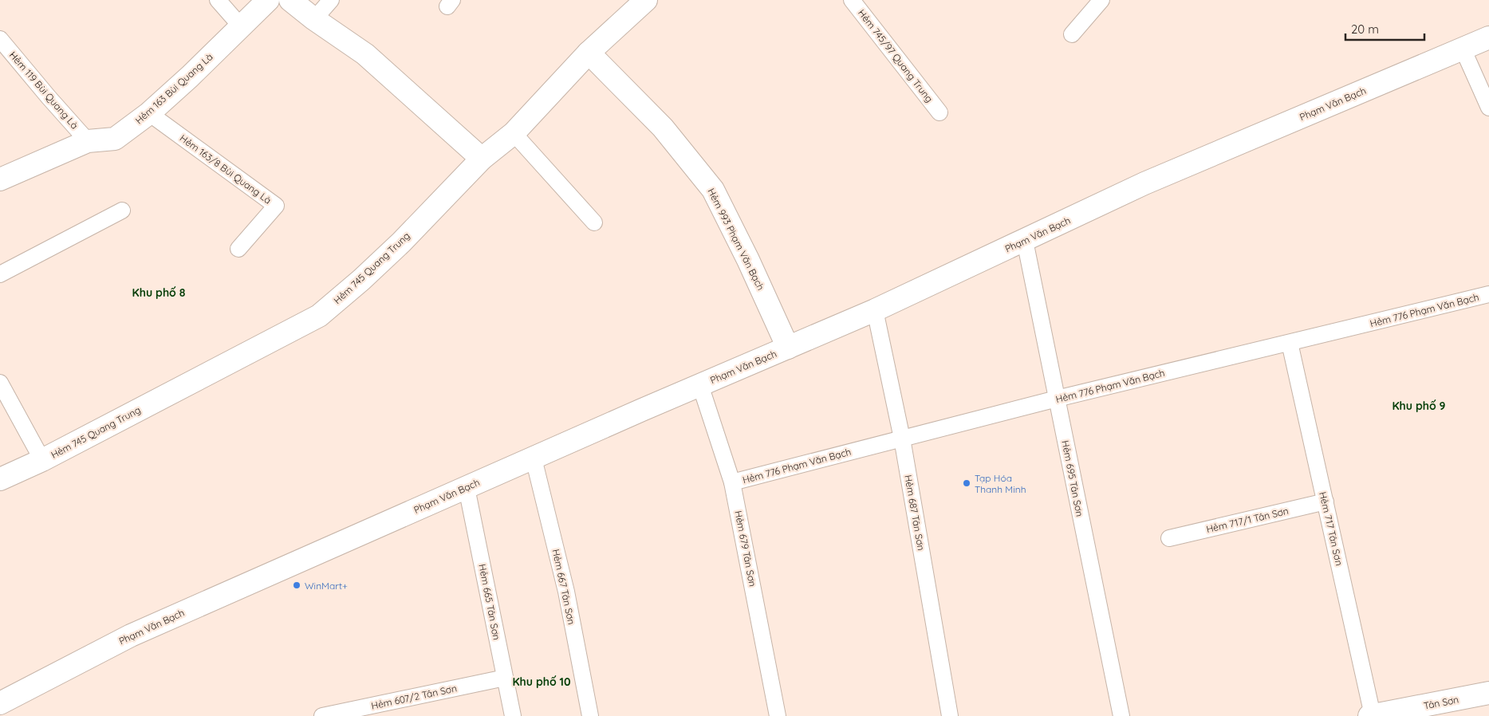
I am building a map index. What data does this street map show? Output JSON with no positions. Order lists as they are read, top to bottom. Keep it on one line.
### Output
{"streets":{"street":["Hẻm 163 Bùi Quang Là","Phạm Văn Bạch","Hẻm 993 Phạm Văn Bạch","Hẻm 745 Quang Trung","Tân Sơn"],"lane":["Hẻm 745/97 Quang Trung","Hẻm 119 Bùi Quang Là","Hẻm 163/8 Bùi Quang Là","Hẻm 776 Phạm Văn Bạch","Hẻm 695 Tân Sơn","Hẻm 687 Tân Sơn","Hẻm 717/1 Tân Sơn","Hẻm 717 Tân Sơn","Hẻm 679 Tân Sơn","Hẻm 667 Tân Sơn","Hẻm 665 Tân Sơn","Hẻm 607/2 Tân Sơn"]},"crossings":[["Hẻm 163 Bùi Quang Là","Hẻm 119 Bùi Quang Là"],["Hẻm 163 Bùi Quang Là","Hẻm 163/8 Bùi Quang Là"],["Phạm Văn Bạch","Hẻm 993 Phạm Văn Bạch"],["Phạm Văn Bạch","Hẻm 695 Tân Sơn"],["Phạm Văn Bạch","Hẻm 687 Tân Sơn"],["Phạm Văn Bạch","Hẻm 679 Tân Sơn"],["Phạm Văn Bạch","Hẻm 667 Tân Sơn"],["Phạm Văn Bạch","Hẻm 665 Tân Sơn"],["Hẻm 993 Phạm Văn Bạch","Hẻm 745 Quang Trung"],["Hẻm 776 Phạm Văn Bạch","Hẻm 695 Tân Sơn"],["Hẻm 776 Phạm Văn Bạch","Hẻm 687 Tân Sơn"],["Hẻm 776 Phạm Văn Bạch","Hẻm 717 Tân Sơn"],["Hẻm 776 Phạm Văn Bạch","Hẻm 679 Tân Sơn"],["Hẻm 717/1 Tân Sơn","Hẻm 717 Tân Sơn"],["Hẻm 717 Tân Sơn","Tân Sơn"],["Hẻm 665 Tân Sơn","Hẻm 607/2 Tân Sơn"]],"districts":["Khu phố 8","Khu phố 9","Khu phố 10"],"places":["Tạp Hóa Thanh Minh","WinMart+"],"scale_bar":"20 m"}
